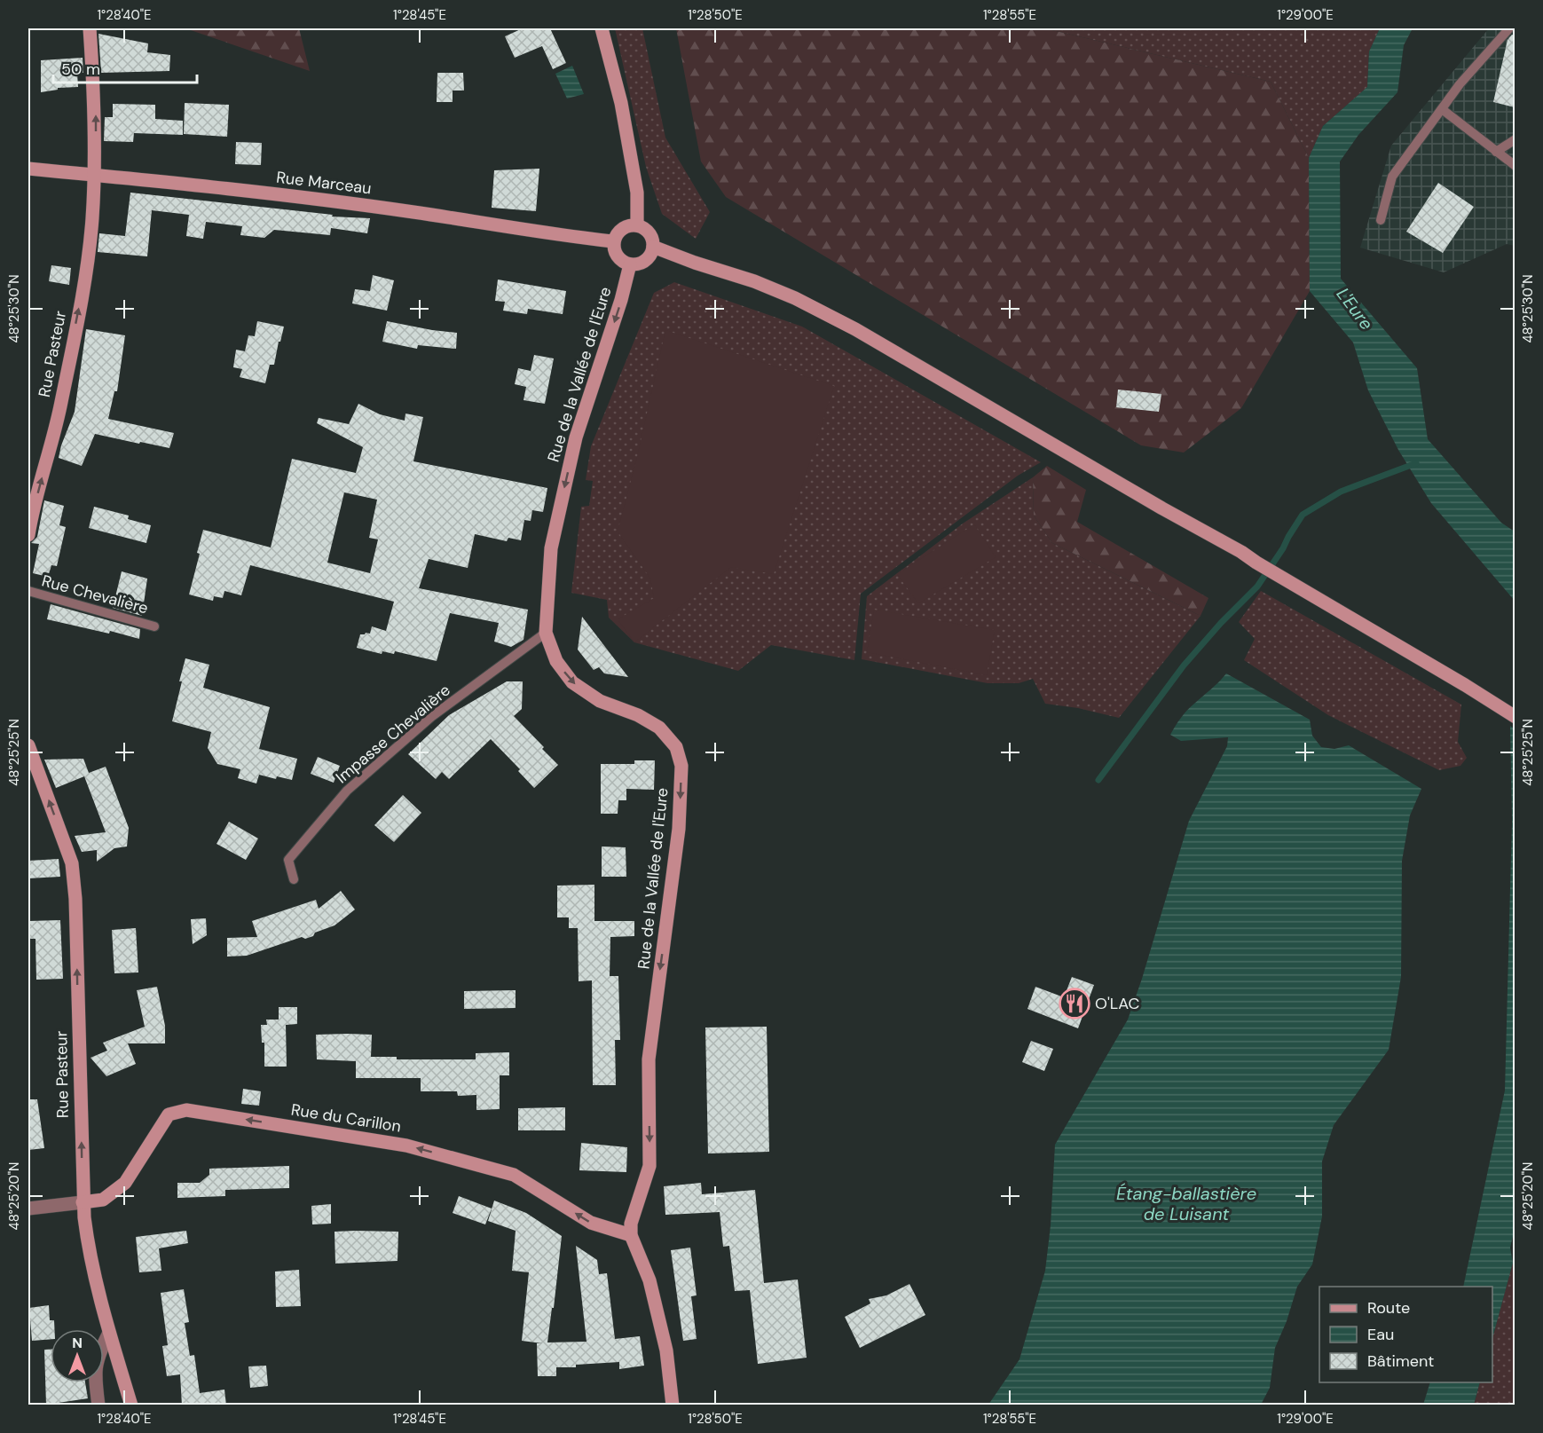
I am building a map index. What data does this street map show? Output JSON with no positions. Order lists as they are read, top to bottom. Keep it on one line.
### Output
{"streets":{"street":["Rue Marceau","Rue Pasteur","Rue de la Vallée de l'Eure","Rue du Carillon"],"lane":["Rue Chevalière","Impasse Chevalière"]},"crossings":[["Rue Marceau","Rue Pasteur"],["Rue Marceau","Rue de la Vallée de l'Eure"],["Rue Pasteur","Rue du Carillon"],["Rue de la Vallée de l'Eure","Impasse Chevalière"],["Rue de la Vallée de l'Eure","Rue du Carillon"]],"one_way":["Rue Pasteur","Rue de la Vallée de l'Eure","Rue du Carillon"],"water":["L'Eure","Étang-ballastière de Luisant"],"places":{"restaurant":["O'LAC"]},"legend":["Route","Eau","Bâtiment"],"scale_bar":"50 m","north":"top","coordinates":["1°28'40\"E","1°28'45\"E","1°28'50\"E","1°28'55\"E","1°29'00\"E","48°25'30\"N","48°25'25\"N","48°25'20\"N"]}
